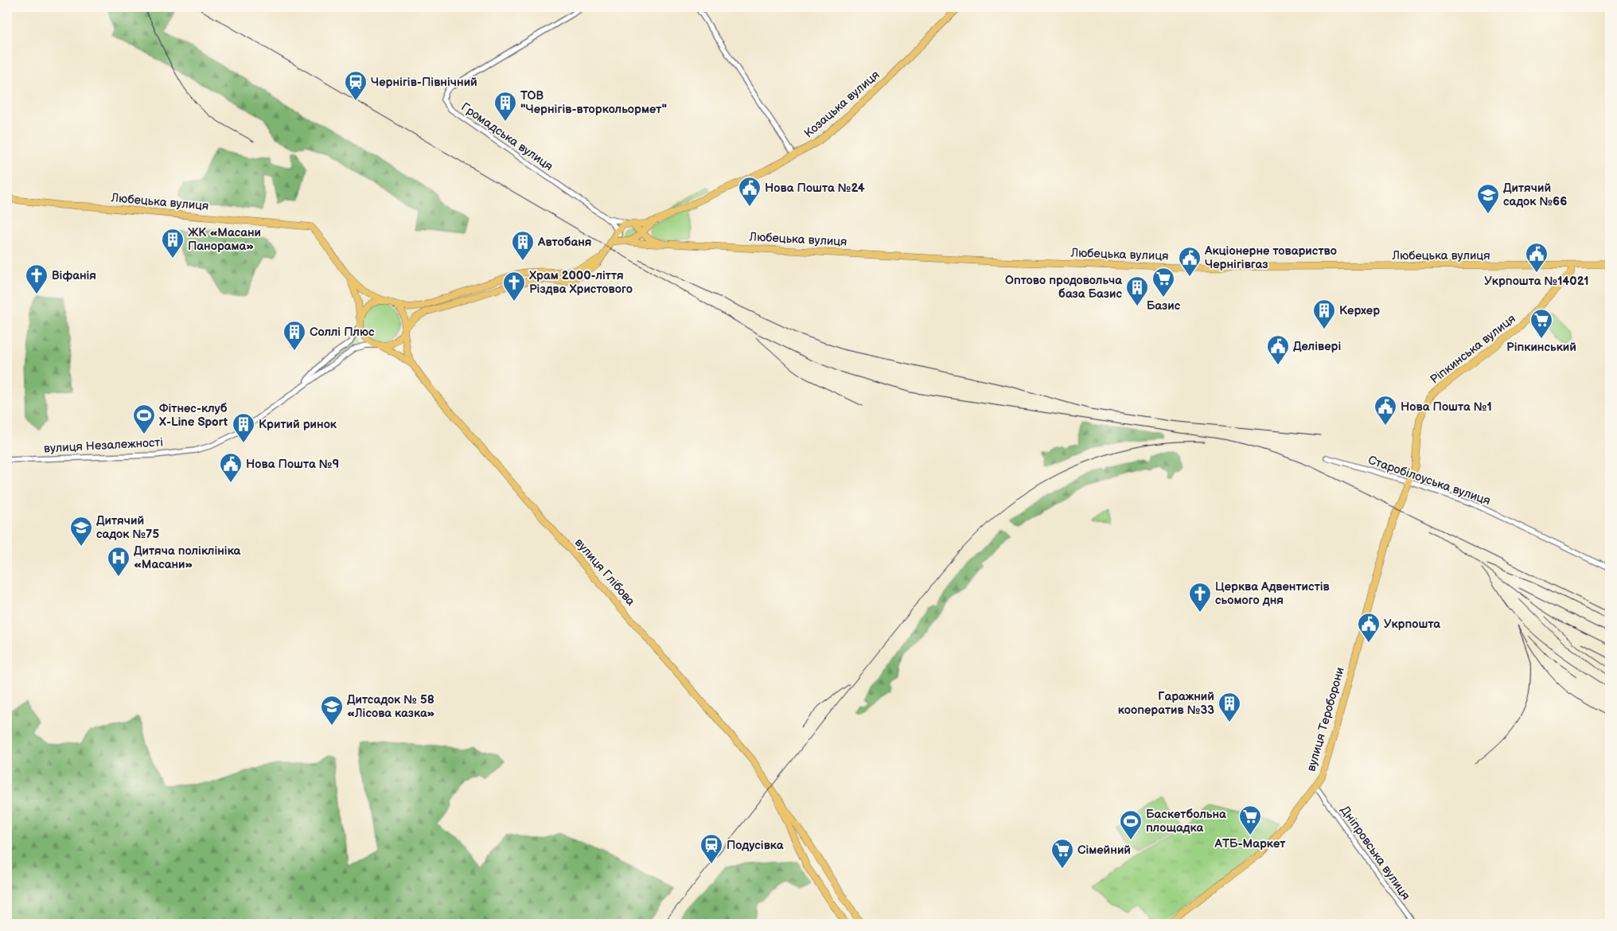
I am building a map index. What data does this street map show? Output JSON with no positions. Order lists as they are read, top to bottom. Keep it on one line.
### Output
{"streets":{"main road":["Козацька вулиця","Любецька вулиця","Ріпкинська вулиця","вулиця Незалежності","вулиця Глібова","вулиця Тероборони"],"street":["Громадська вулиця","Старобілоуська вулиця","Дніпровська вулиця"]},"crossings":[["Козацька вулиця","Любецька вулиця"],["Любецька вулиця","Ріпкинська вулиця"],["Ріпкинська вулиця","Старобілоуська вулиця"],["Ріпкинська вулиця","вулиця Тероборони"],["вулиця Незалежності","вулиця Глібова"],["вулиця Тероборони","Дніпровська вулиця"]],"places":{"station":["Чернігів-Північний","Подусівка"],"building":["ТОВ \"Чернігів-вторкольормет\"","ЖК «Масани Панорама»","Автобаня","Оптово продовольча база Базис","Керхер","Соллі Плюс","Критий ринок","Гаражний кооператив №33"],"public building":["Нова Пошта №24","Укрпошта №14021","Акціонерне товариство Чернігівгаз","Делівері","Нова Пошта №1","Нова Пошта №9","Укрпошта"],"school or university":["Дитячий садок №66","Дитячий садок №75","Дитсадок № 58 «Лісова казка»"],"church":["Віфанія","Храм 2000-ліття Різдва Христового","Церква Адвентистів сьомого дня"],"supermarket":["Базис","Ріпкинський","АТБ-Маркет","Сімейний"],"sports":["Фітнес-клуб X-Line Sport","Баскетбольна площадка"],"hospital":["Дитяча поліклініка «Масани»"]}}
